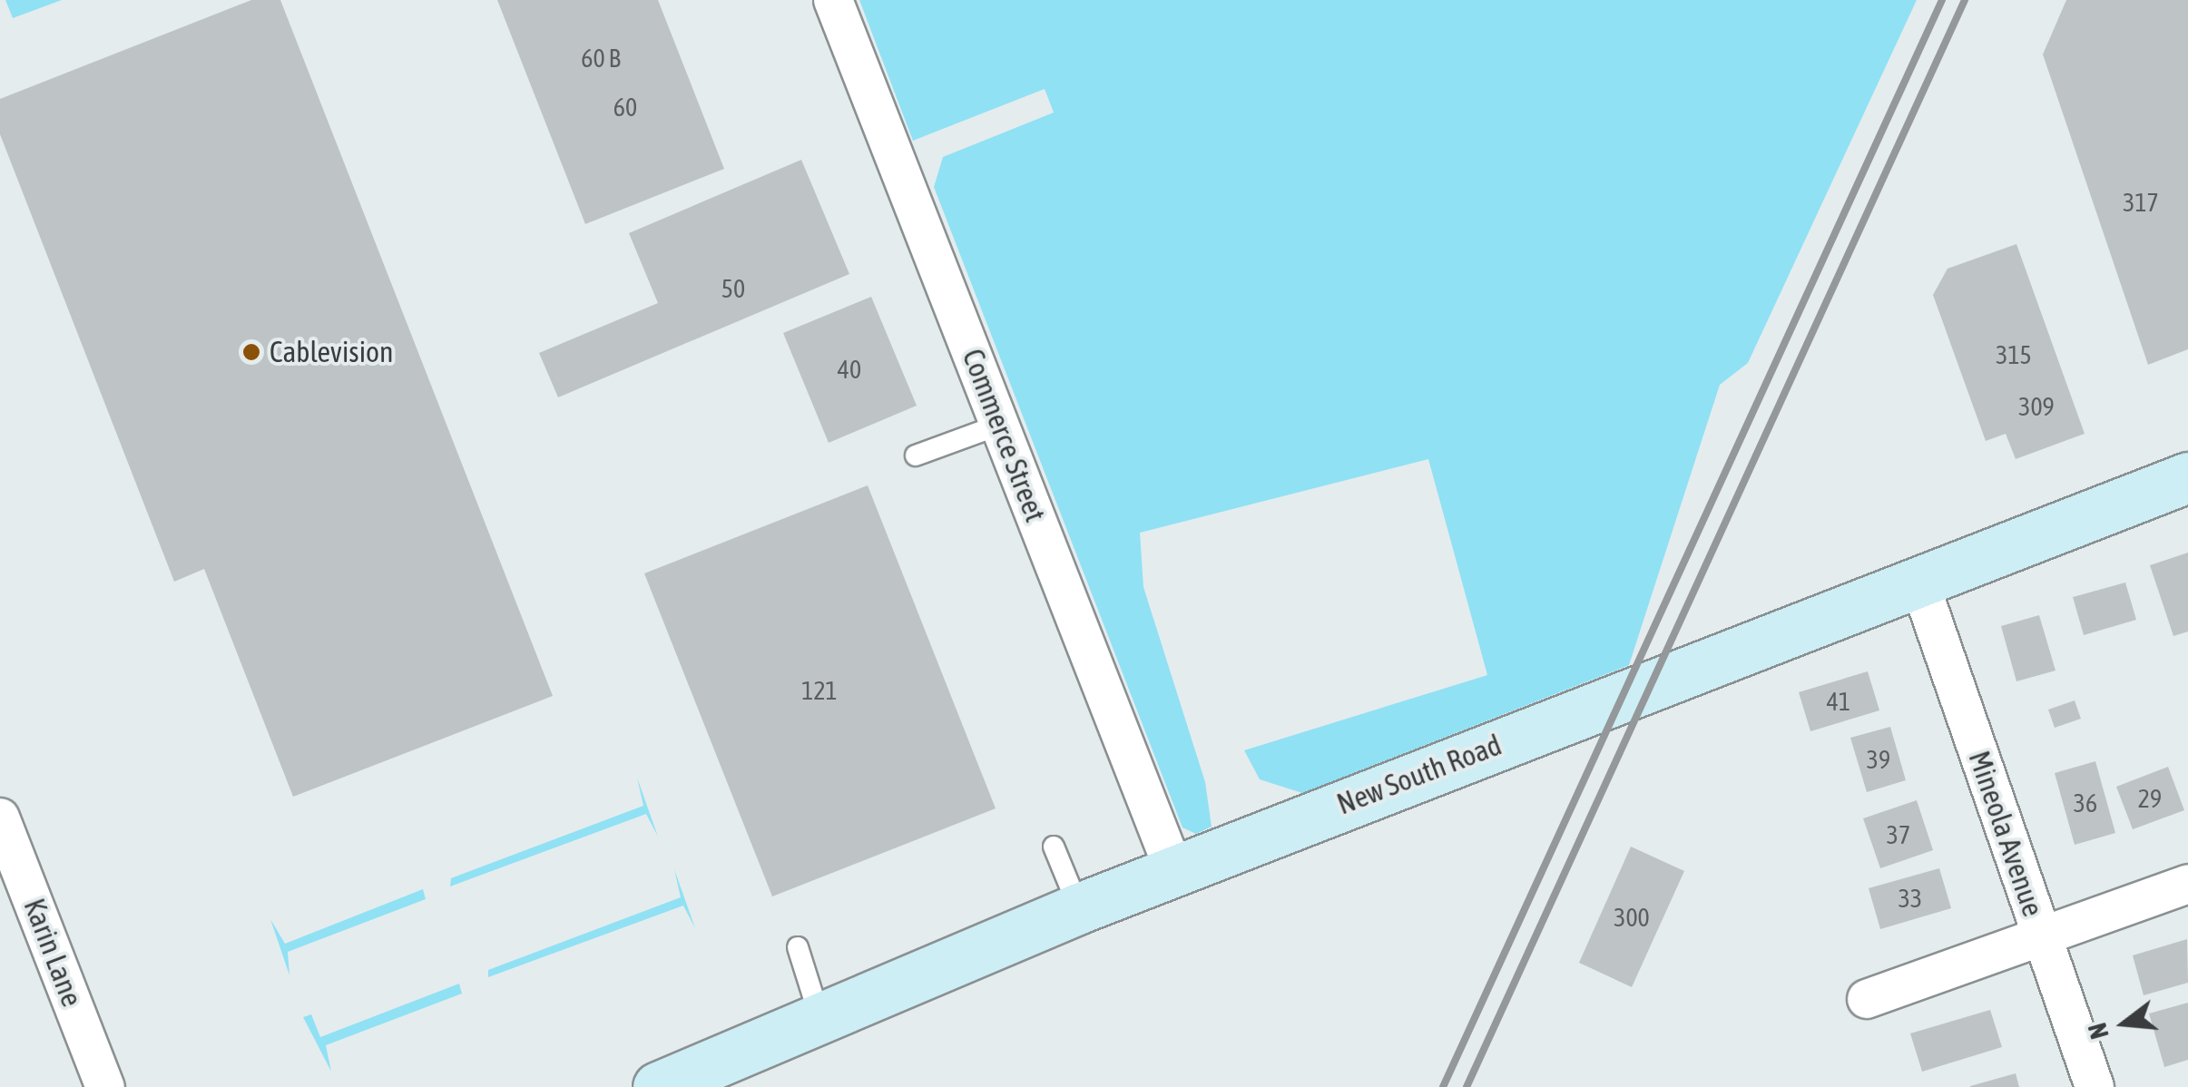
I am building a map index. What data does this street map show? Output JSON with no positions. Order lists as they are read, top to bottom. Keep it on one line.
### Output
{"streets":{"street":["Commerce Street","New South Road","Mineola Avenue","Karin Lane"]},"crossings":[["Commerce Street","New South Road"],["New South Road","Mineola Avenue"]],"places":["Cablevision"],"house_numbers":["60 B","60","317","50","315","40","309","121","41","39","29","36","37","33","300"],"north":"left"}
